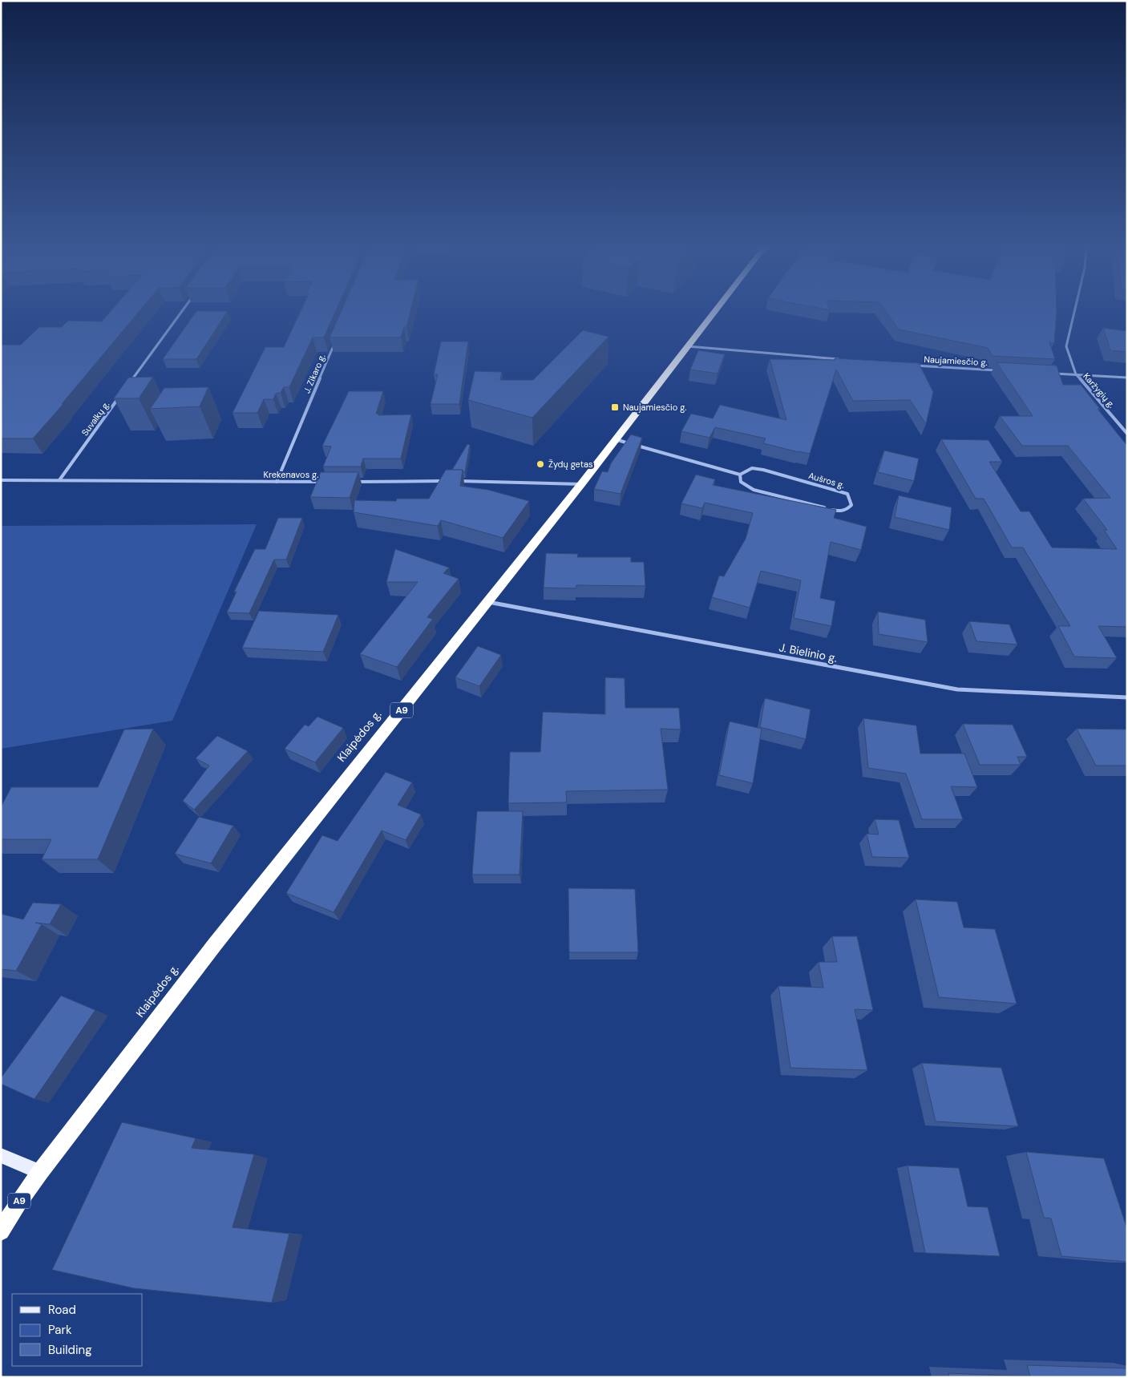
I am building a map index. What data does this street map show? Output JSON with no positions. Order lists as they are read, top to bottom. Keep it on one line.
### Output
{"streets":{"highway":["A9","Klaipėdos g."],"street":["Naujamiesčio g.","J. Zikaro g.","Karžygių g.","Suvalkų g.","Krekenavos g.","Aušros g.","J. Bielinio g."]},"crossings":[["J. Zikaro g.","Krekenavos g."],["Suvalkų g.","Krekenavos g."],["J. Bielinio g.","Klaipėdos g."]],"places":{"transit":["Naujamiesčio g."],"other":["Žydų getas"]},"legend":["Road","Park","Building"]}
